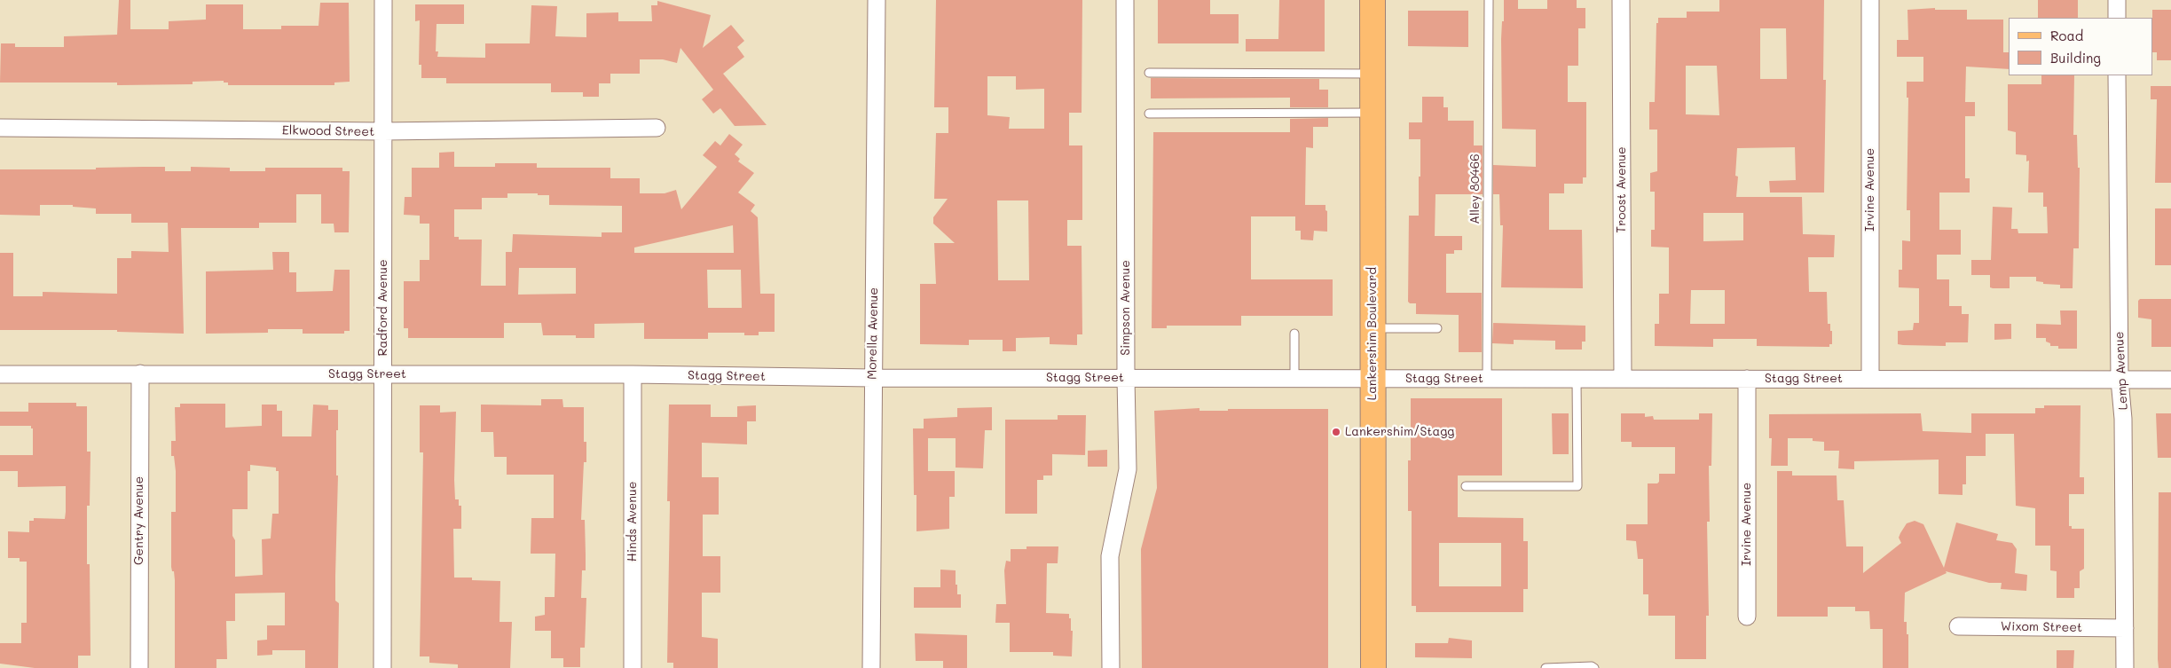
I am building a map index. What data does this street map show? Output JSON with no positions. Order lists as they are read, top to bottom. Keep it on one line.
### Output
{"streets":{"main road":["Lankershim Boulevard"],"street":["Elkwood Street","Troost Avenue","Irvine Avenue","Radford Avenue","Simpson Avenue","Morella Avenue","Lemp Avenue","Stagg Street","Gentry Avenue","Hinds Avenue","Wixom Street"],"lane":["Alley 80466"]},"crossings":[["Elkwood Street","Radford Avenue"],["Alley 80466","Stagg Street"],["Troost Avenue","Stagg Street"],["Irvine Avenue","Stagg Street"],["Radford Avenue","Stagg Street"],["Simpson Avenue","Stagg Street"],["Morella Avenue","Stagg Street"],["Lankershim Boulevard","Stagg Street"],["Lemp Avenue","Stagg Street"],["Lemp Avenue","Wixom Street"],["Stagg Street","Gentry Avenue"],["Stagg Street","Hinds Avenue"]],"places":["Lankershim/Stagg"],"legend":["Road","Building"]}
